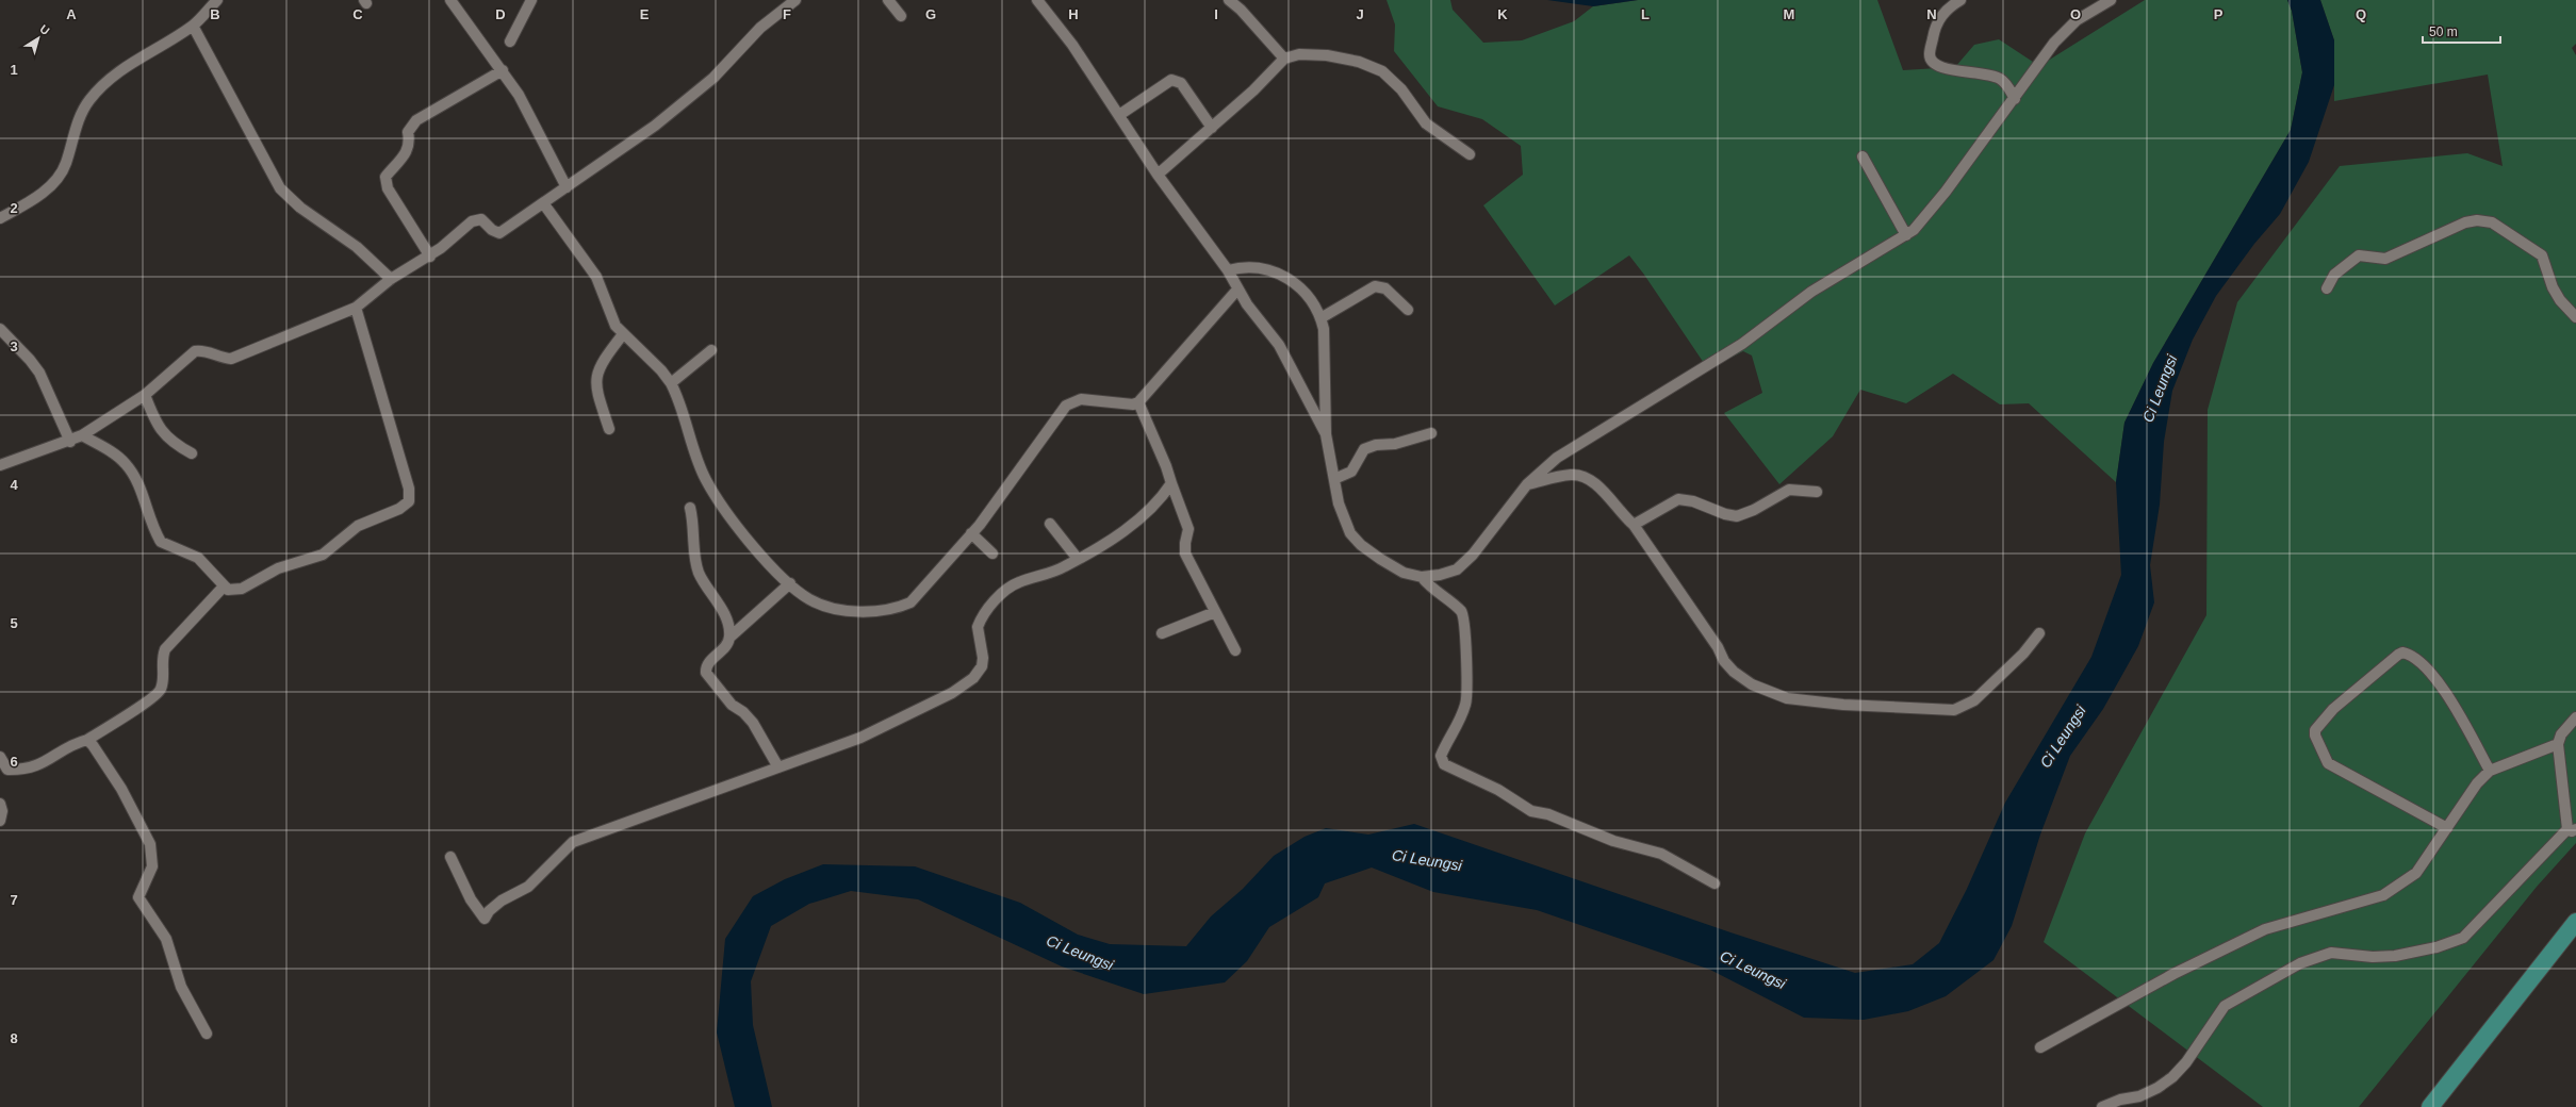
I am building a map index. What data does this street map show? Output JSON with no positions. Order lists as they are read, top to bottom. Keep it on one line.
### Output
{"water":["Ci Leungsi"],"scale_bar":"50 m","north":"top right","grid":{"columns":["A","B","C","D","E","F","G","H","I","J","K","L","M","N","O","P","Q"],"rows":["1","2","3","4","5","6","7","8"]}}
